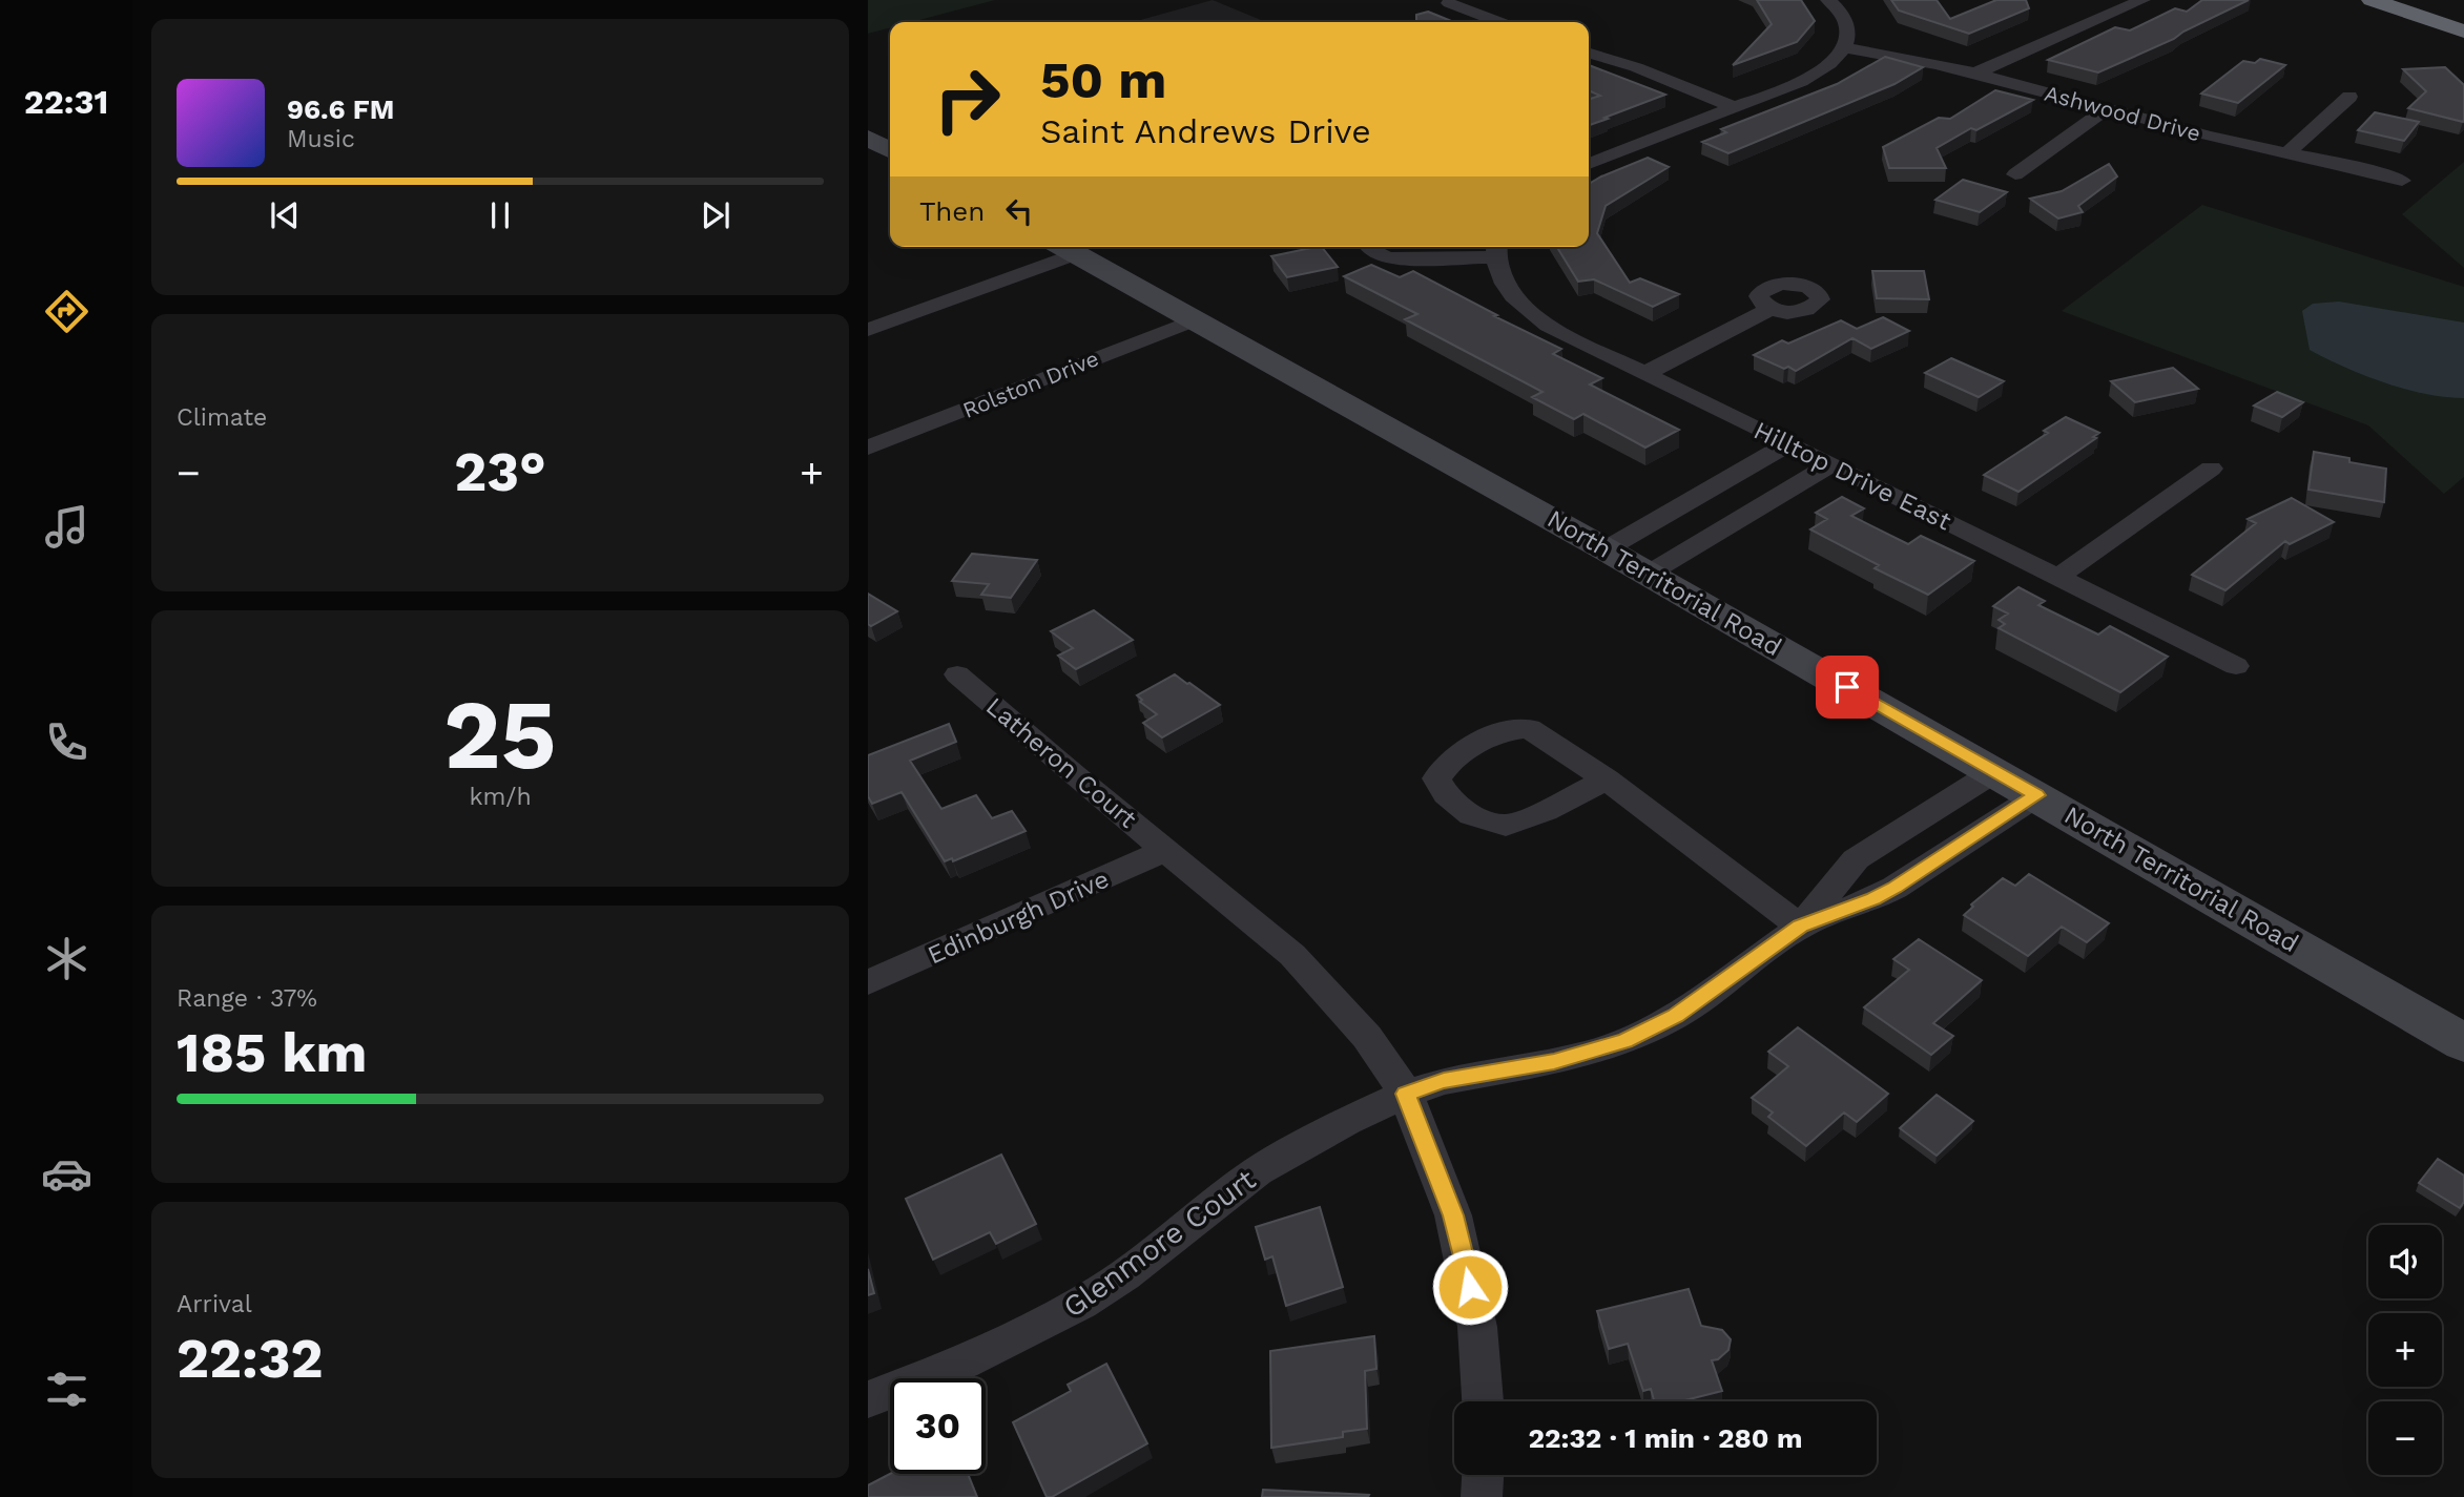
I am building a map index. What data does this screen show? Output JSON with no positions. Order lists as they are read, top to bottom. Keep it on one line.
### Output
{"streets":{"main road":["North Territorial Road"],"street":["Ashwood Drive","Rolston Drive","Hilltop Drive East","Latheron Court","Edinburgh Drive","Glenmore Court"]},"crossings":[["Rolston Drive","North Territorial Road"],["Latheron Court","Edinburgh Drive"],["Latheron Court","Glenmore Court"]],"page":{"tabs":"22:31","turn":["50 m","Saint Andrews Drive"],"song":["96.6 FM","Music"],"then":"Then","tile":["Climate",["25","km/h"],["Range · 37%","185 km"],["Arrival","22:32"]],"heat":["−","23°","+"],"map_buttons":["+","−"],"limit":"30","trip":"22:32 · 1 min · 280 m"}}
